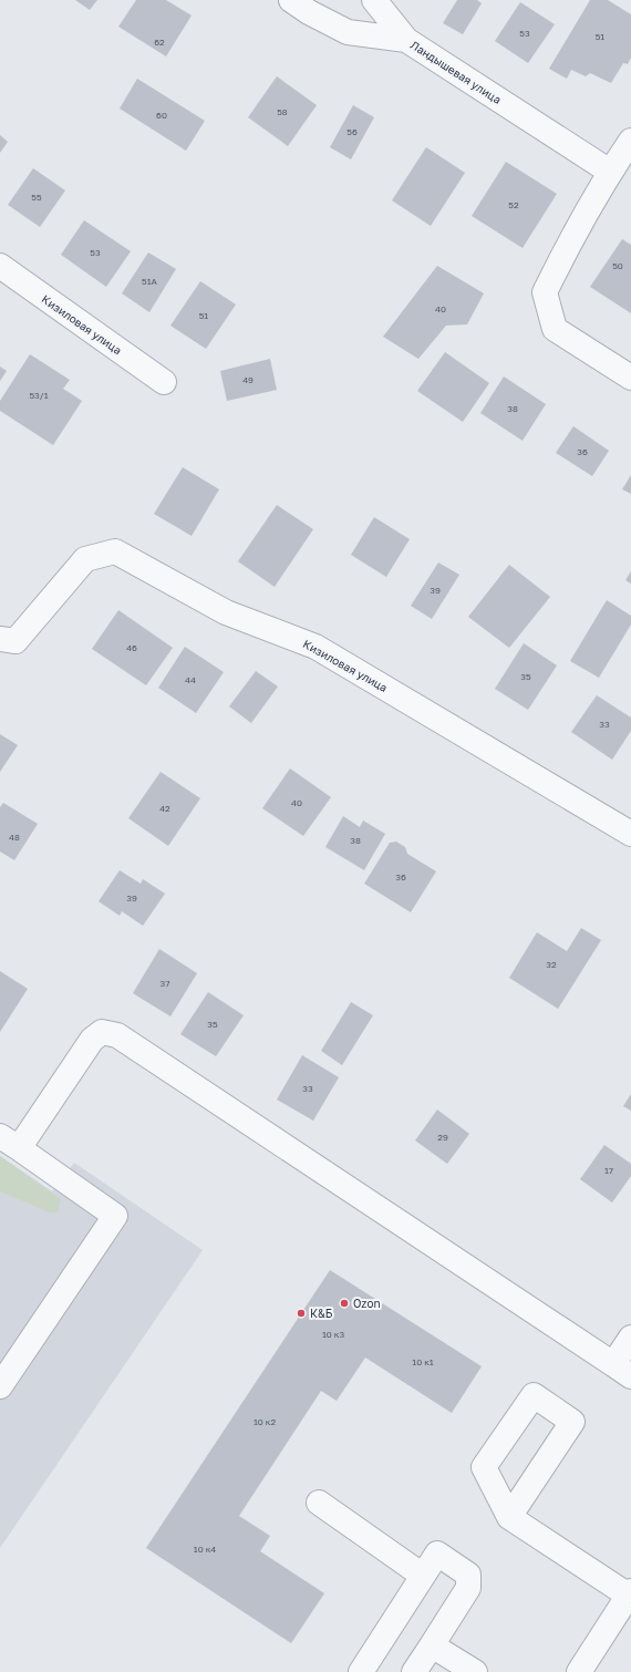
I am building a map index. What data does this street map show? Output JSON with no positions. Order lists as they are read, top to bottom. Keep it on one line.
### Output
{"streets":{"street":["Ландышевая улица","Кизиловая улица"]},"places":["Ozon","К&Б"],"house_numbers":["53","51","62","58","60","56","55","52","53","50","51А","40","51","49","53/1","38","36","39","46","35","44","33","40","42","48","38","36","39","32","37","35","33","29","17","10 к3","10 к1","10 к2","10 к4"]}
